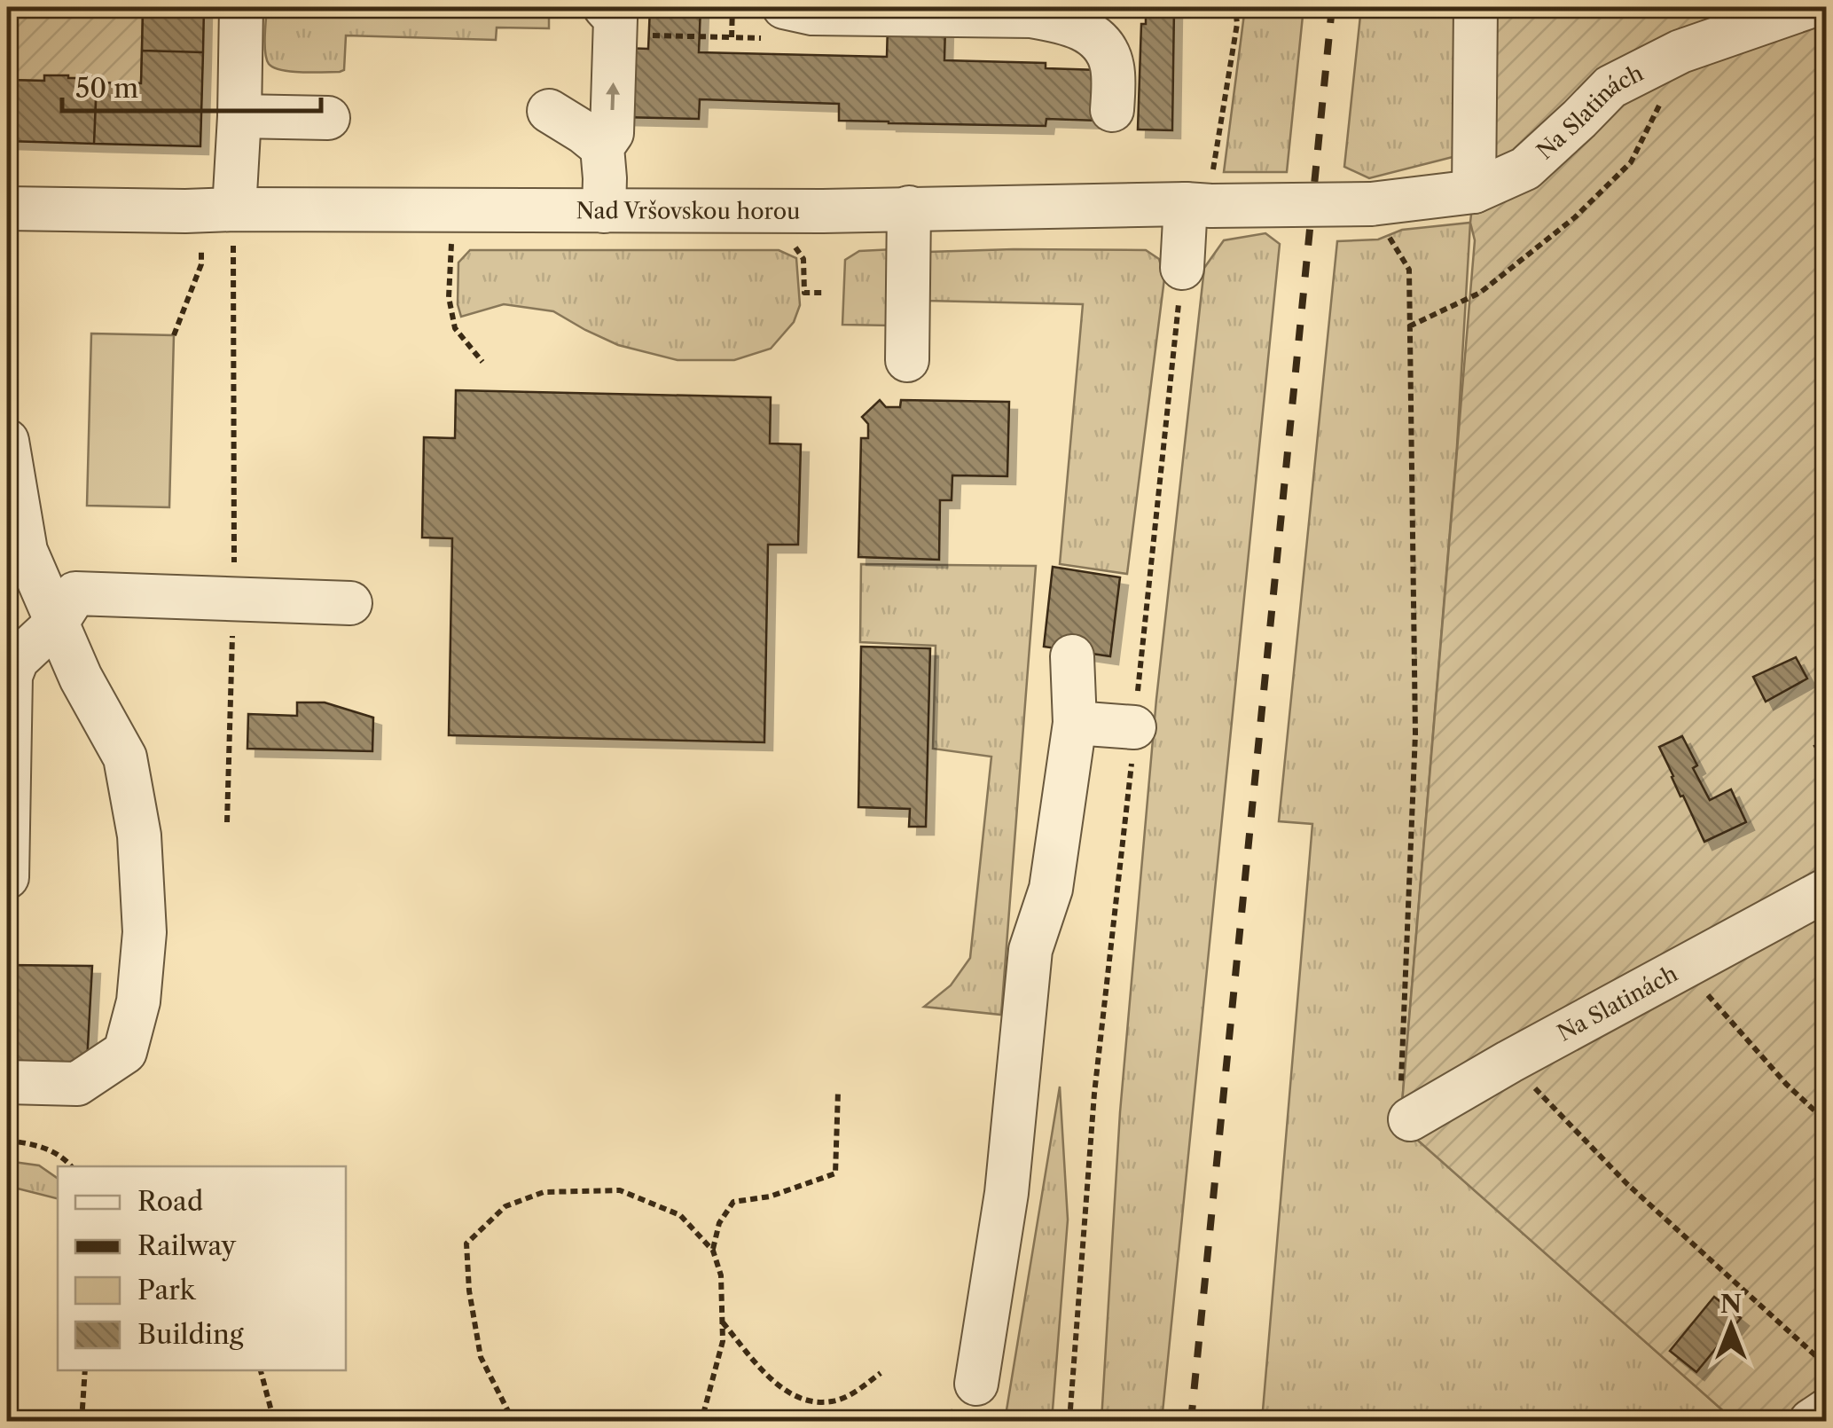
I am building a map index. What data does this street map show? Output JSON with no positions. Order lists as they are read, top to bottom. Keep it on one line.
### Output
{"streets":{"street":["Na Slatinách","Nad Vršovskou horou"]},"crossings":[["Na Slatinách","Nad Vršovskou horou"]],"legend":["Road","Railway","Park","Building"],"scale_bar":"50 m","north":"top"}
